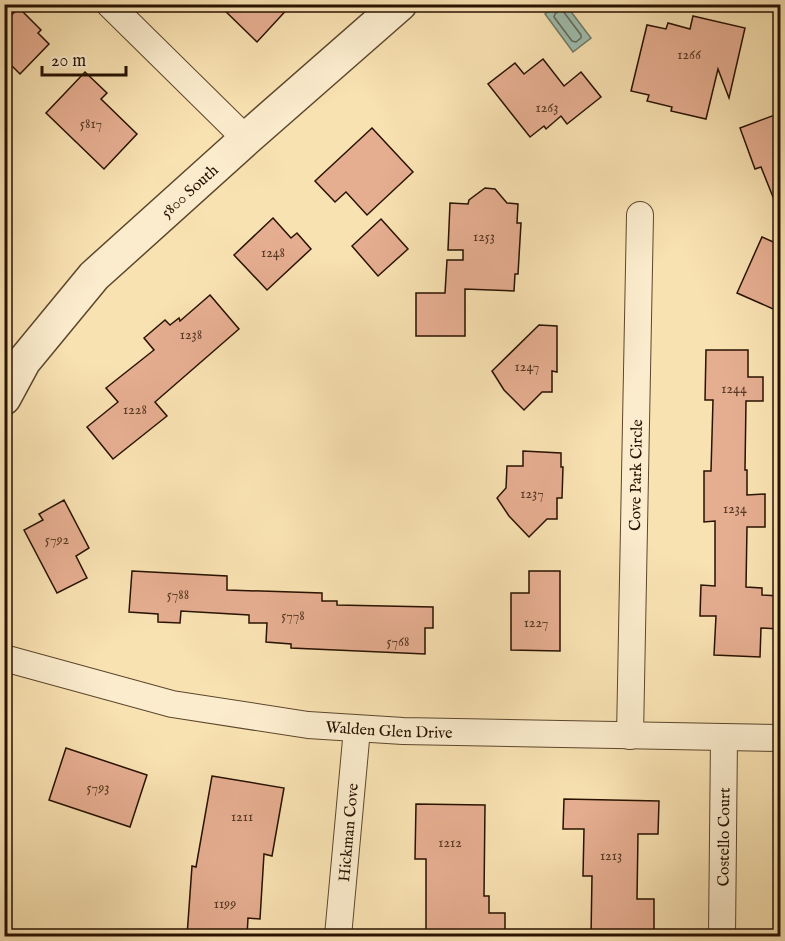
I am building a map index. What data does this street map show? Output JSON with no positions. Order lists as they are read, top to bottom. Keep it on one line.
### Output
{"streets":{"street":["5800 South","Cove Park Circle","Walden Glen Drive","Hickman Cove","Costello Court"]},"crossings":[["Cove Park Circle","Walden Glen Drive"],["Walden Glen Drive","Hickman Cove"],["Walden Glen Drive","Costello Court"]],"house_numbers":["1266","1263","5817","1253","1248","1238","1247","1244","1228","1237","1234","5792","5788","5778","1227","5768","5793","1211","1212","1213","1199"],"scale_bar":"20 m"}
